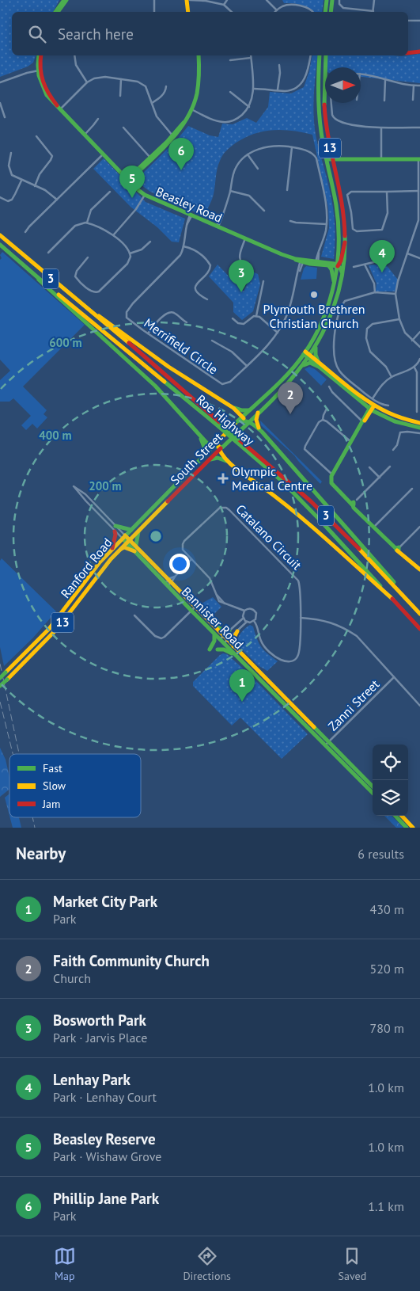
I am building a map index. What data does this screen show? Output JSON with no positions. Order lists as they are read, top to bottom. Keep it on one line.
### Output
{"streets":{"main road":["13","Beasley Road","3","Roe Highway","South Street","Ranford Road","Bannister Road"],"street":["Merrifield Circle","Catalano Circuit","Zanni Street"]},"crossings":[["Beasley Road","Merrifield Circle"],["Beasley Road","South Street"],["South Street","Ranford Road"],["South Street","Bannister Road"],["Ranford Road","Bannister Road"],["Bannister Road","Zanni Street"]],"places":{"other":["Plymouth Brethren Christian Church"],"health":["Olympic Medical Centre"]},"legend":["Fast","Slow","Jam"],"north":"right","page":{"search":"Search here","pins":["6","5","4","3","2","1"],"heading":["Nearby","6 results"],"list":[{"mark":"1","name":"Market City Park","note":"Park","value":"430 m"},{"mark":"2","name":"Faith Community Church","note":"Church","value":"520 m"},{"mark":"3","name":"Bosworth Park","note":"Park · Jarvis Place","value":"780 m"},{"mark":"4","name":"Lenhay Park","note":"Park · Lenhay Court","value":"1.0 km"},{"mark":"5","name":"Beasley Reserve","note":"Park · Wishaw Grove","value":"1.0 km"},{"mark":"6","name":"Phillip Jane Park","note":"Park","value":"1.1 km"}],"nav":["Map","Directions","Saved"]},"rings":["600 m","400 m","200 m"]}
